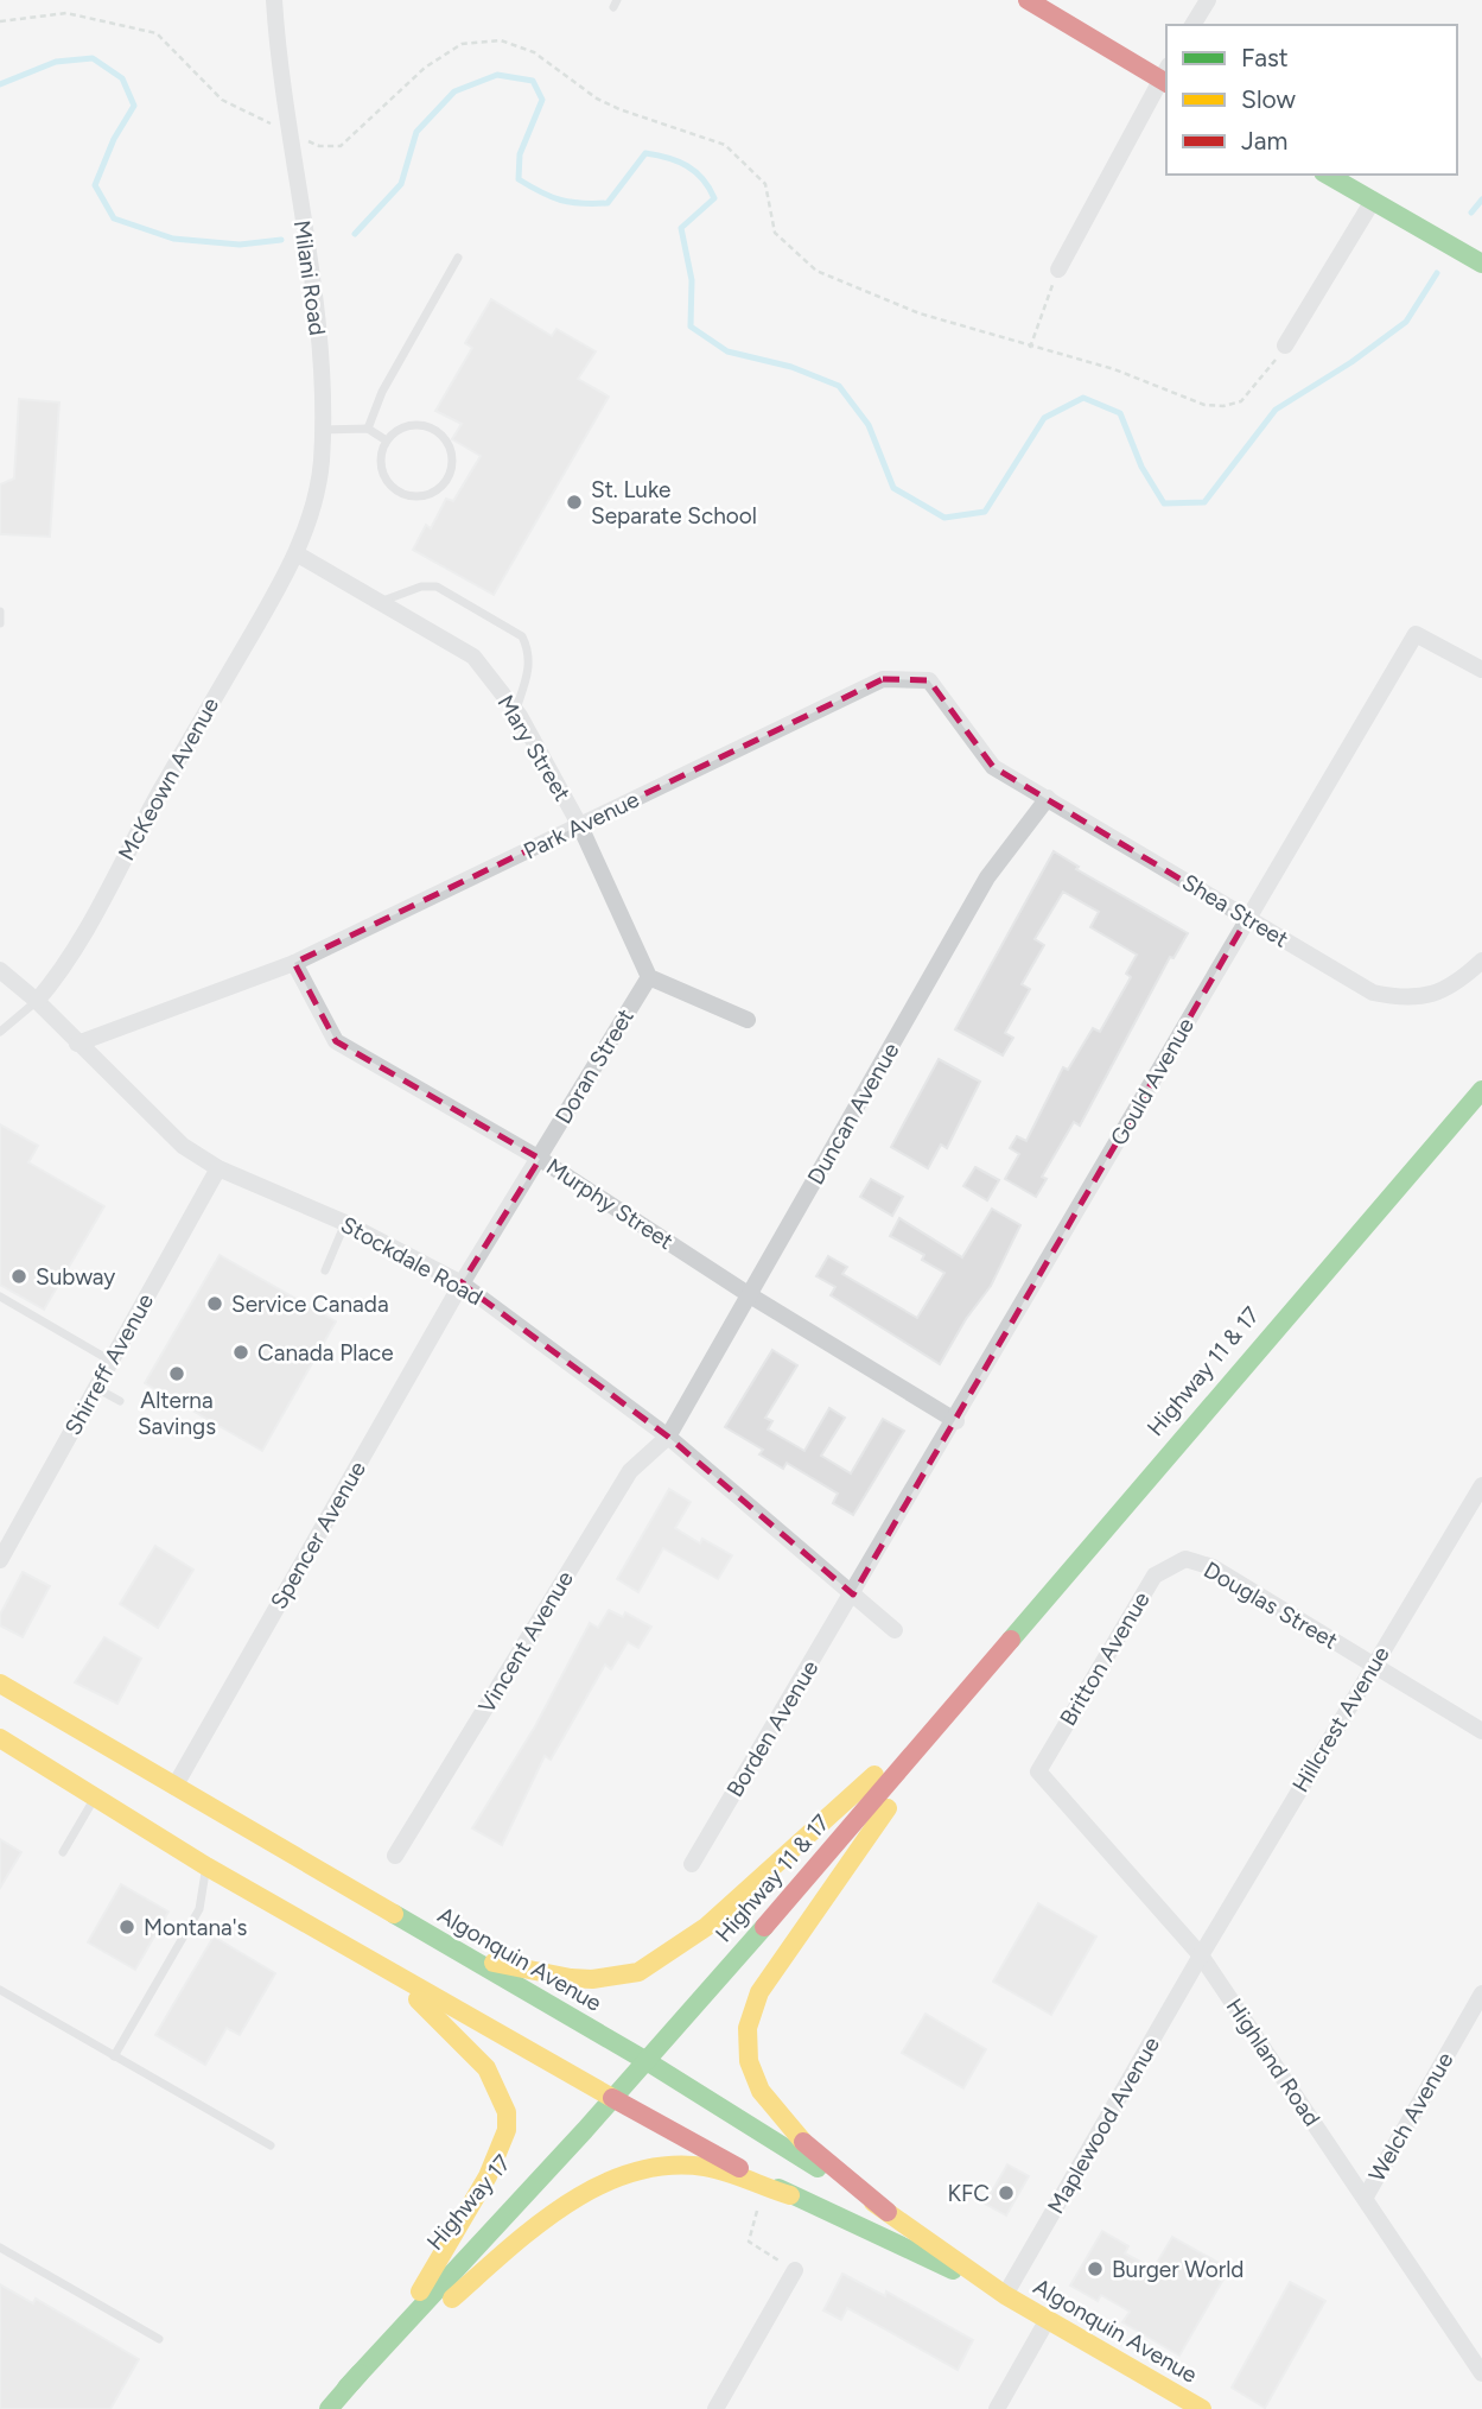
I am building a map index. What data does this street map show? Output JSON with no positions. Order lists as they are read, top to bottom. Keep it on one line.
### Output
{"streets":{"main road":["Highway 11 & 17","Algonquin Avenue","Highway 17"],"street":["Milani Road","Mary Street","McKeown Avenue","Park Avenue","Shea Street","Doran Street","Gould Avenue","Duncan Avenue","Murphy Street","Stockdale Road","Shirreff Avenue","Spencer Avenue","Douglas Street","Vincent Avenue","Britton Avenue","Hillcrest Avenue","Borden Avenue","Highland Road","Welch Avenue","Maplewood Avenue"]},"crossings":[["Milani Road","Mary Street"],["Milani Road","McKeown Avenue"],["Mary Street","McKeown Avenue"],["Mary Street","Park Avenue"],["Mary Street","Doran Street"],["McKeown Avenue","Stockdale Road"],["Park Avenue","Shea Street"],["Park Avenue","Duncan Avenue"],["Park Avenue","Murphy Street"],["Park Avenue","Stockdale Road"],["Shea Street","Gould Avenue"],["Shea Street","Duncan Avenue"],["Doran Street","Murphy Street"],["Doran Street","Stockdale Road"],["Doran Street","Spencer Avenue"],["Gould Avenue","Murphy Street"],["Gould Avenue","Stockdale Road"],["Gould Avenue","Borden Avenue"],["Duncan Avenue","Murphy Street"],["Duncan Avenue","Stockdale Road"],["Duncan Avenue","Vincent Avenue"],["Stockdale Road","Shirreff Avenue"],["Stockdale Road","Spencer Avenue"],["Stockdale Road","Vincent Avenue"],["Stockdale Road","Borden Avenue"],["Highway 11 & 17","Algonquin Avenue"],["Highway 11 & 17","Highway 17"],["Spencer Avenue","Algonquin Avenue"],["Douglas Street","Britton Avenue"],["Douglas Street","Hillcrest Avenue"],["Britton Avenue","Highland Road"],["Hillcrest Avenue","Highland Road"],["Hillcrest Avenue","Maplewood Avenue"],["Algonquin Avenue","Maplewood Avenue"],["Algonquin Avenue","Highway 17"],["Highland Road","Welch Avenue"],["Highland Road","Maplewood Avenue"]],"places":["St. Luke Separate School","Subway","Service Canada","Canada Place","Alterna Savings","Montana's","KFC","Burger World"],"legend":["Fast","Slow","Jam"]}
